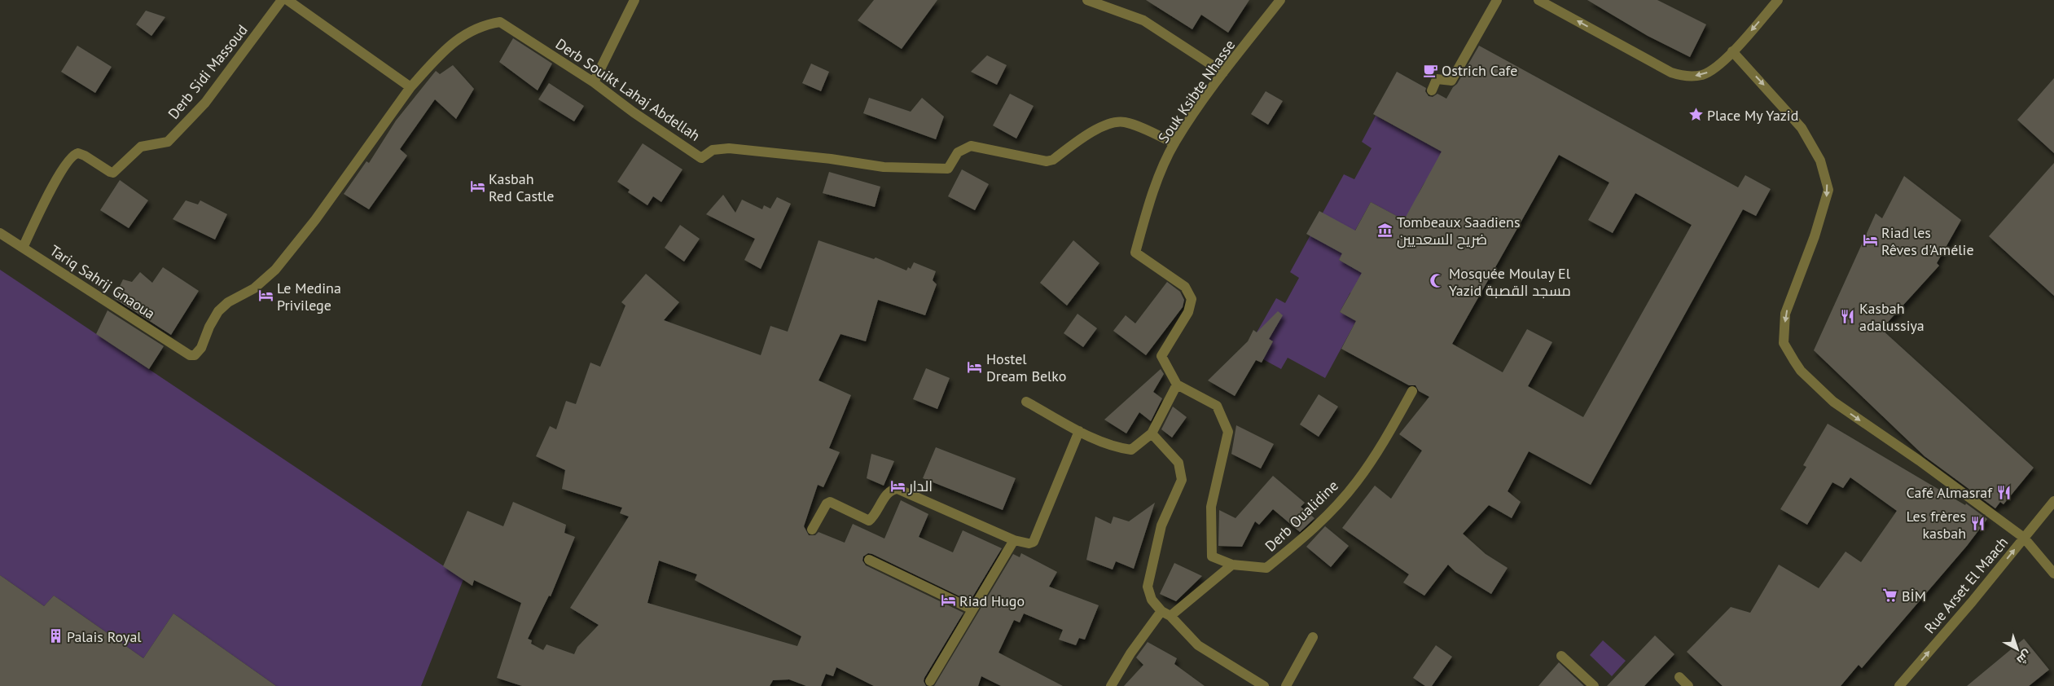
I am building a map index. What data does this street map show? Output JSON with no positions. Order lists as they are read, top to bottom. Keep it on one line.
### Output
{"streets":{"street":["Derb Sidi Massoud","Derb Souikt Lahaj Abdellah","Souk Ksibte Nhasse","Tariq Sahrij Gnaoua","Derb Oualidine","Rue Arset El Maach"]},"crossings":[["Derb Sidi Massoud","Tariq Sahrij Gnaoua"],["Derb Souikt Lahaj Abdellah","Souk Ksibte Nhasse"],["Derb Souikt Lahaj Abdellah","Tariq Sahrij Gnaoua"],["Souk Ksibte Nhasse","Derb Oualidine"]],"one_way":["Rue Arset El Maach"],"places":{"cafe":["Ostrich Cafe"],"place":["Place My Yazid"],"hotel":["Kasbah Red Castle","Riad les Rêves d'Amélie","Le Medina Privilege","Hostel Dream Belko","الدار","Riad Hugo"],"museum":["Tombeaux Saadiens ضريح السعديين"],"mosque":["Mosquée Moulay El Yazid مسجد القصبة"],"restaurant":["Kasbah adalussiya","Café Almasraf","Les frères kasbah"],"supermarket":["BİM"],"building":["Palais Royal"]},"north":"bottom right"}
